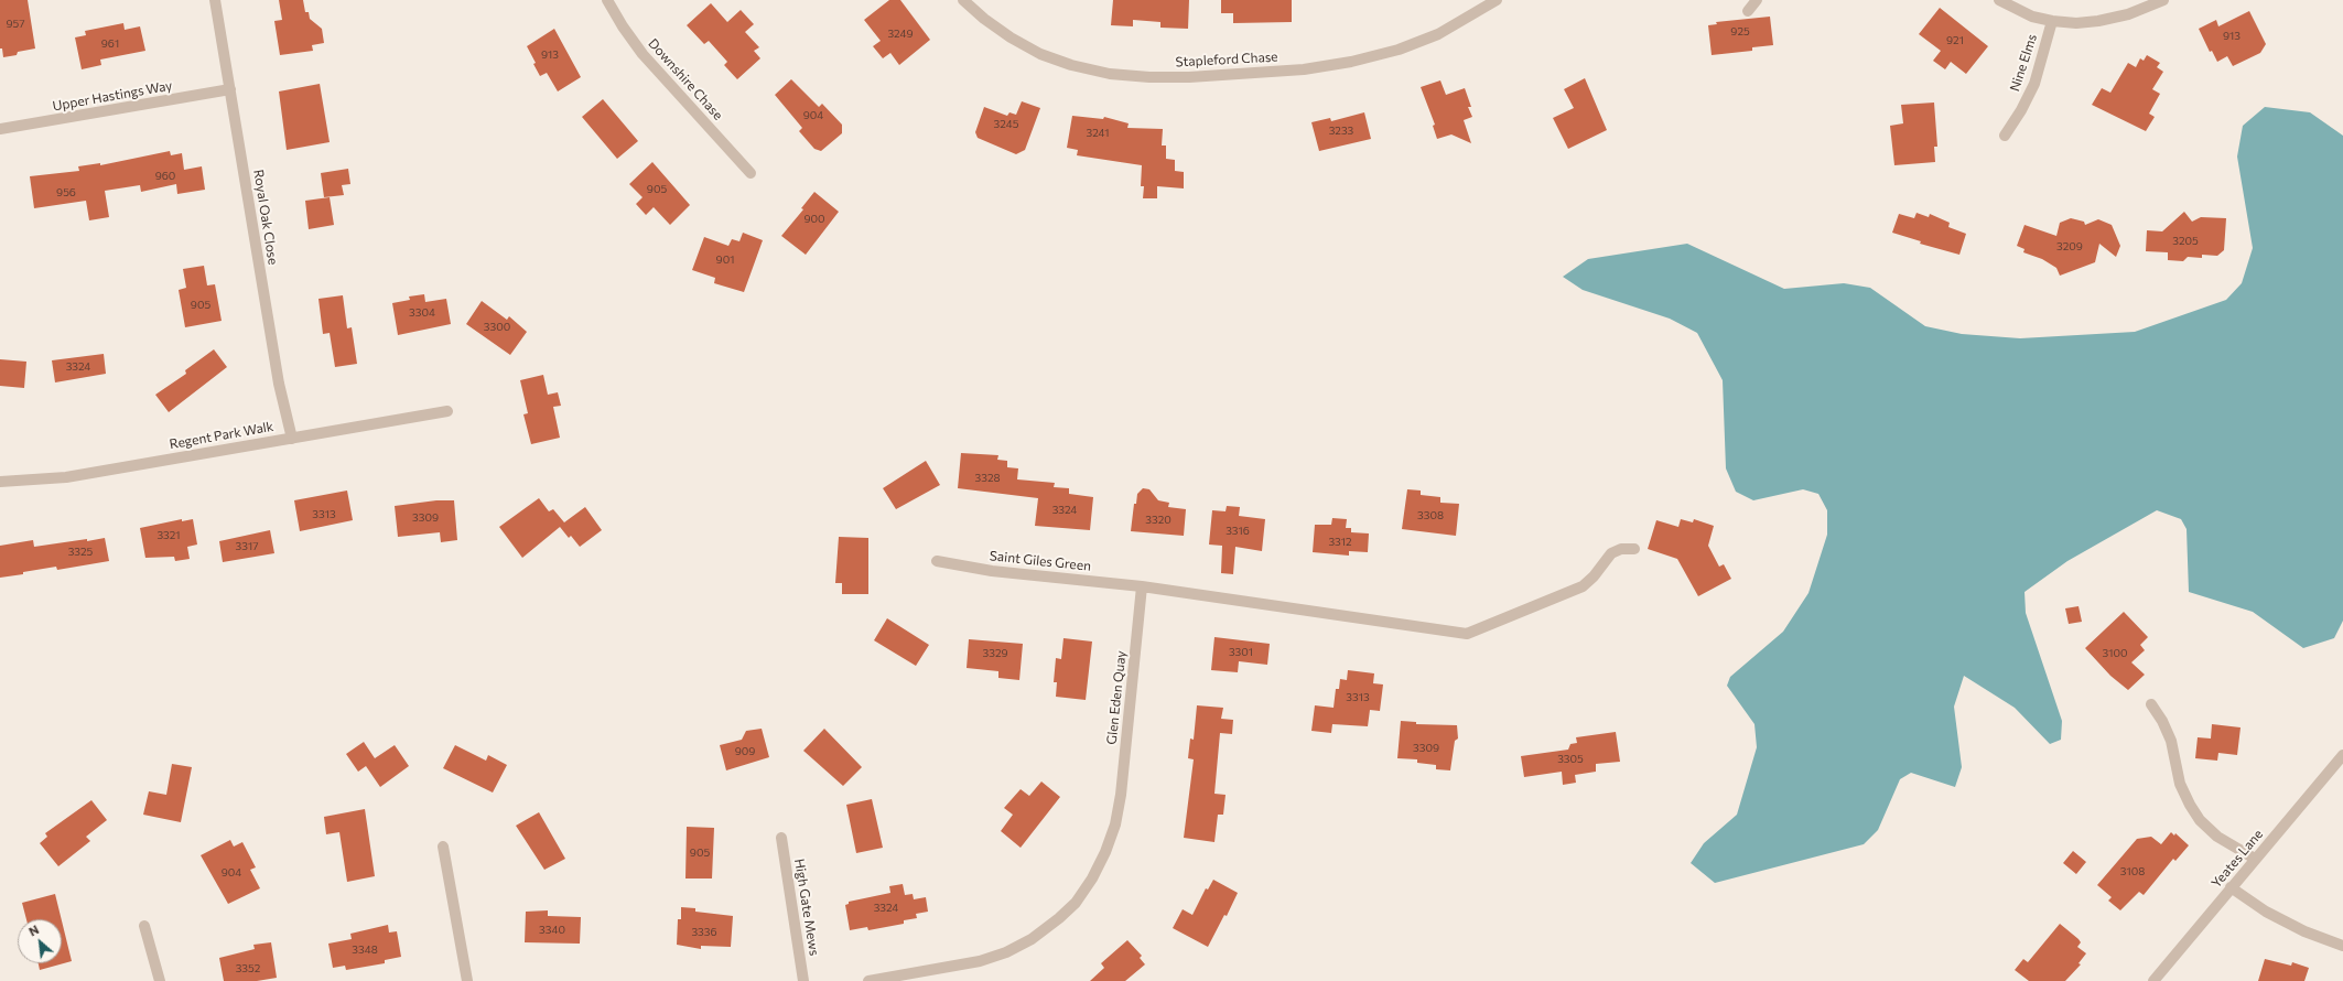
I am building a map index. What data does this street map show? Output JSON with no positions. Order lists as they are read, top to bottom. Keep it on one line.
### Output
{"streets":{"street":["Stapleford Chase","Nine Elms","Downshire Chase","Upper Hastings Way","Royal Oak Close","Regent Park Walk","Saint Giles Green","Glen Eden Quay","Yeates Lane","High Gate Mews"]},"crossings":[["Upper Hastings Way","Royal Oak Close"],["Royal Oak Close","Regent Park Walk"],["Saint Giles Green","Glen Eden Quay"]],"house_numbers":["957","925","3249","913","921","961","913","904","3245","3233","3241","960","905","956","900","3205","3209","901","905","3304","3300","3324","3328","3324","3313","3308","3309","3320","3316","3321","3312","3317","3325","3301","3329","3100","3313","3309","909","3305","905","3108","904","3324","3340","3336","3348","3352"],"north":"top left"}
